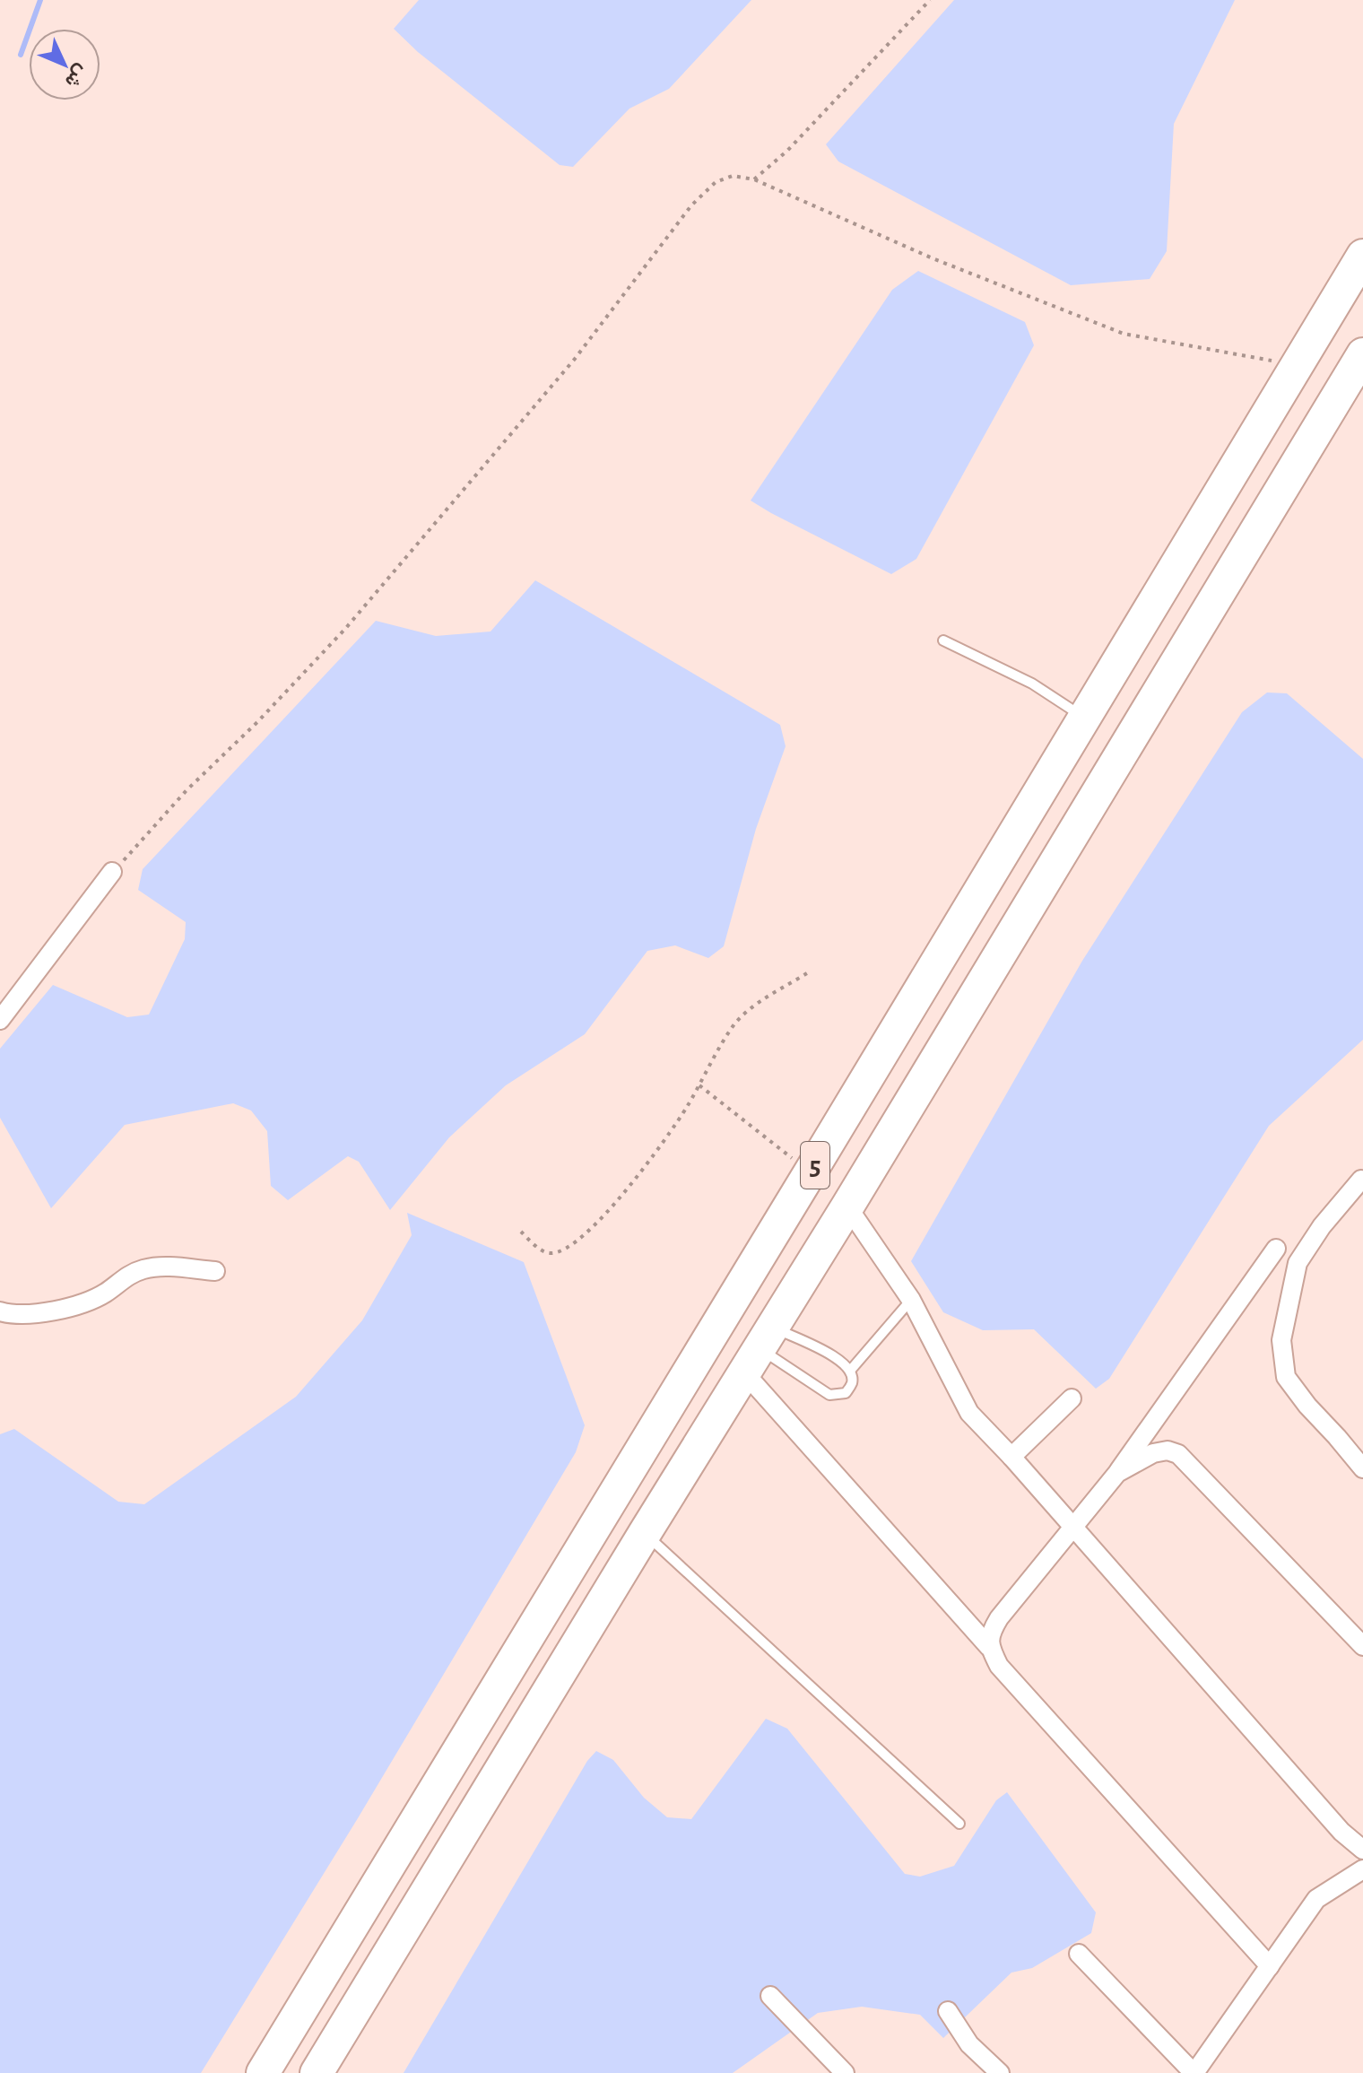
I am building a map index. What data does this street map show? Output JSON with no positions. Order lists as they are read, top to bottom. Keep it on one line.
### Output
{"streets":{"highway":["5"]},"north":"bottom right"}
